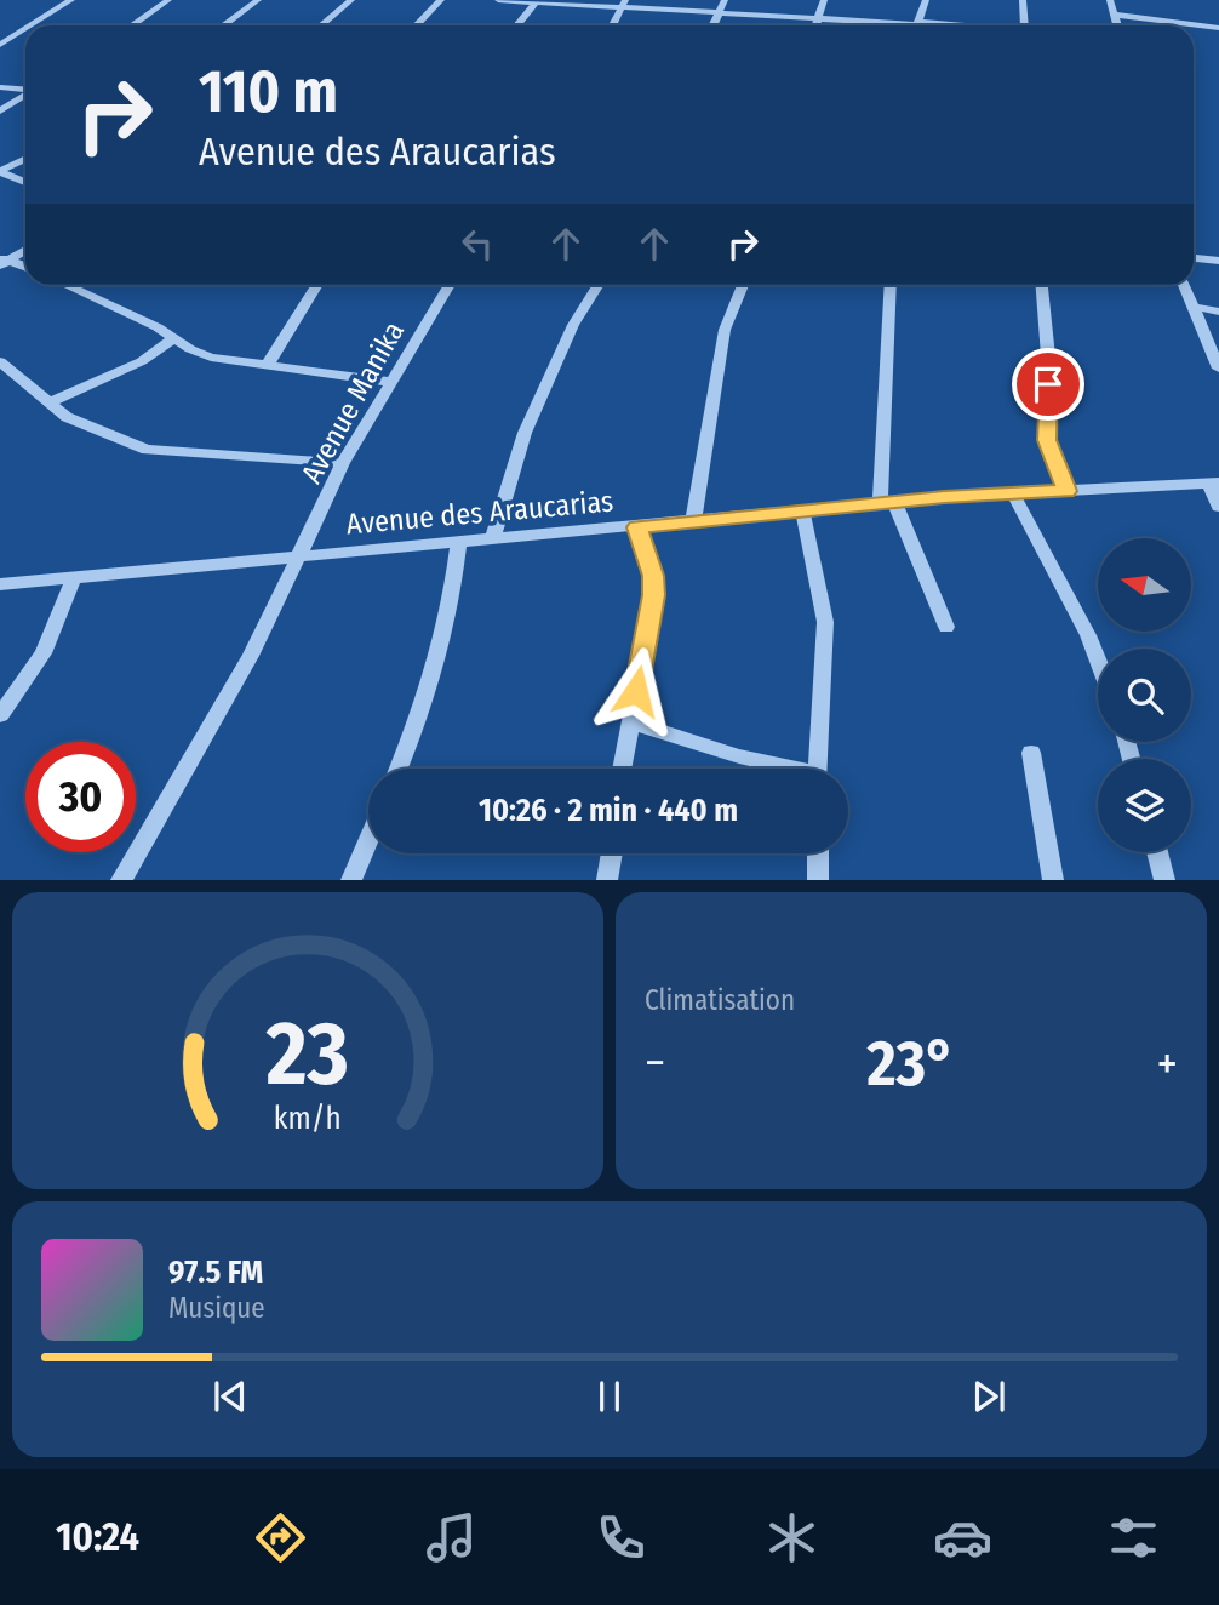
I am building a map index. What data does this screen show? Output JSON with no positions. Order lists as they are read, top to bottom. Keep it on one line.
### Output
{"streets":{"street":["Avenue Manika","Avenue des Araucarias"]},"crossings":[["Avenue Manika","Avenue des Araucarias"]],"north":"left","page":{"turn":["110 m","Avenue des Araucarias"],"limit":"30","trip":"10:26 · 2 min · 440 m","tile":"Climatisation","heat":["−","23°","+"],"song":["97.5 FM","Musique"],"tabs":"10:24","gauge":["23","km/h"]}}
